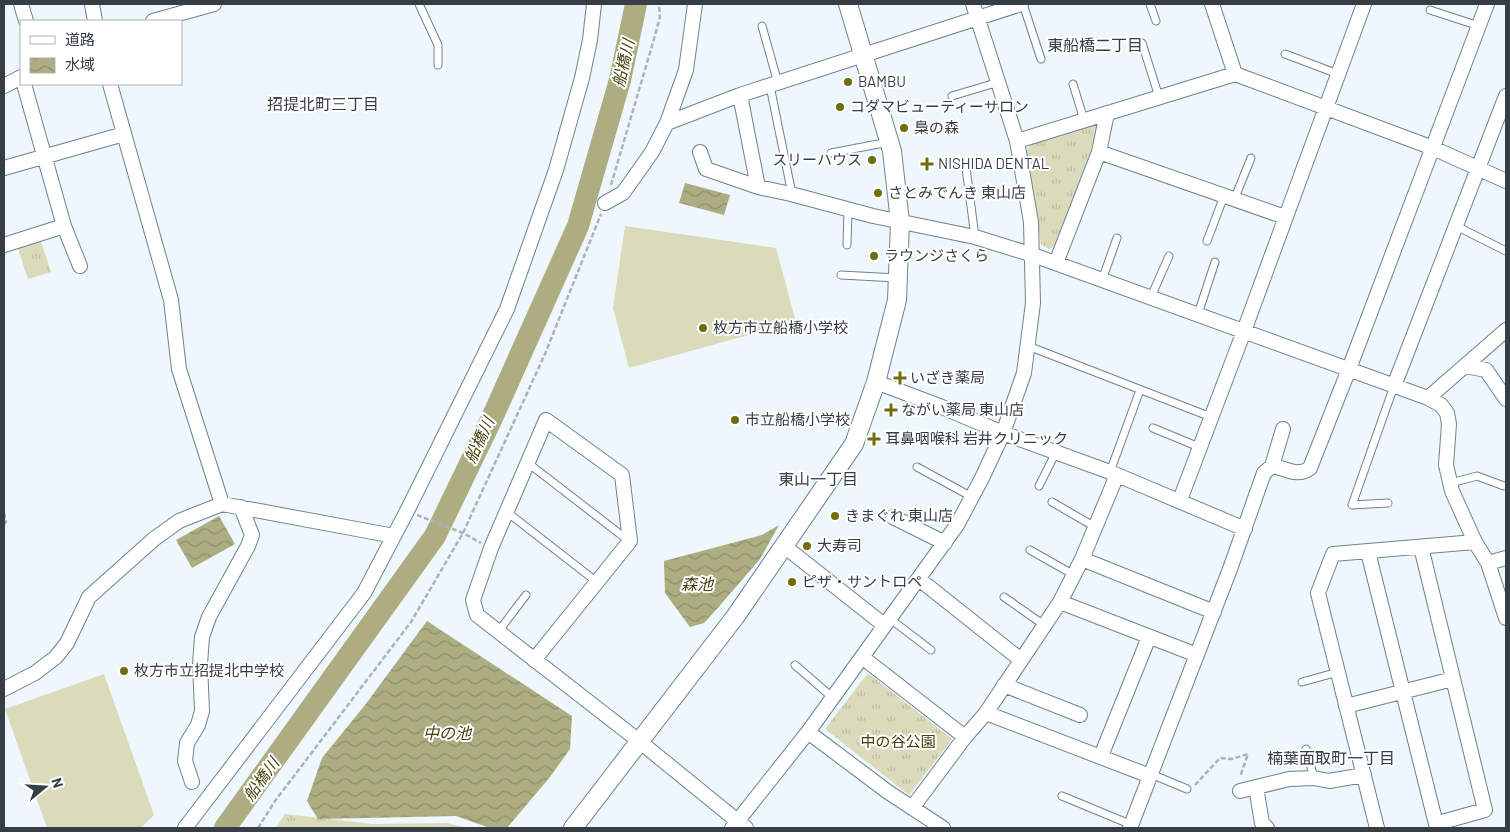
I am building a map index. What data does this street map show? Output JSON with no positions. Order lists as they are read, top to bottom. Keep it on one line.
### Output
{"districts":["東船橋二丁目","招提北町三丁目","東山一丁目","楠葉面取町一丁目"],"water":["船橋川","森池","中の池"],"parks":["中の谷公園"],"places":{"other":["BAMBU","コダマビューティーサロン","梟の森","スリーハウス","さとみでんき 東山店","ラウンジさくら","枚方市立船橋小学校","市立船橋小学校","きまぐれ 東山店","大寿司","ピザ・サントロペ","枚方市立招提北中学校"],"health":["NISHIDA DENTAL","いざき薬局","ながい薬局 東山店","耳鼻咽喉科 岩井クリニック"]},"legend":["道路","水域"],"north":"right"}
